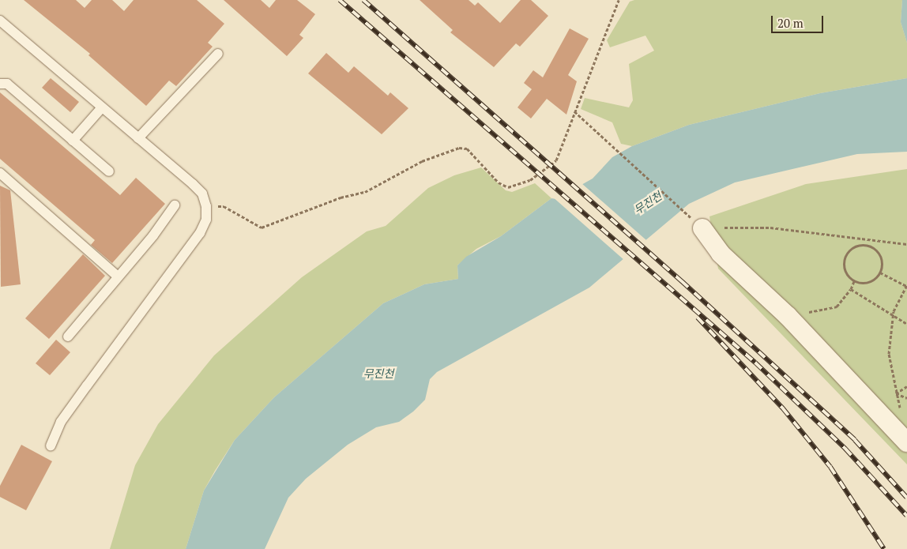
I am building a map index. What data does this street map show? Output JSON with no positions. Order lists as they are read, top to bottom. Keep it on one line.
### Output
{"water":["무진천"],"scale_bar":"20 m"}
